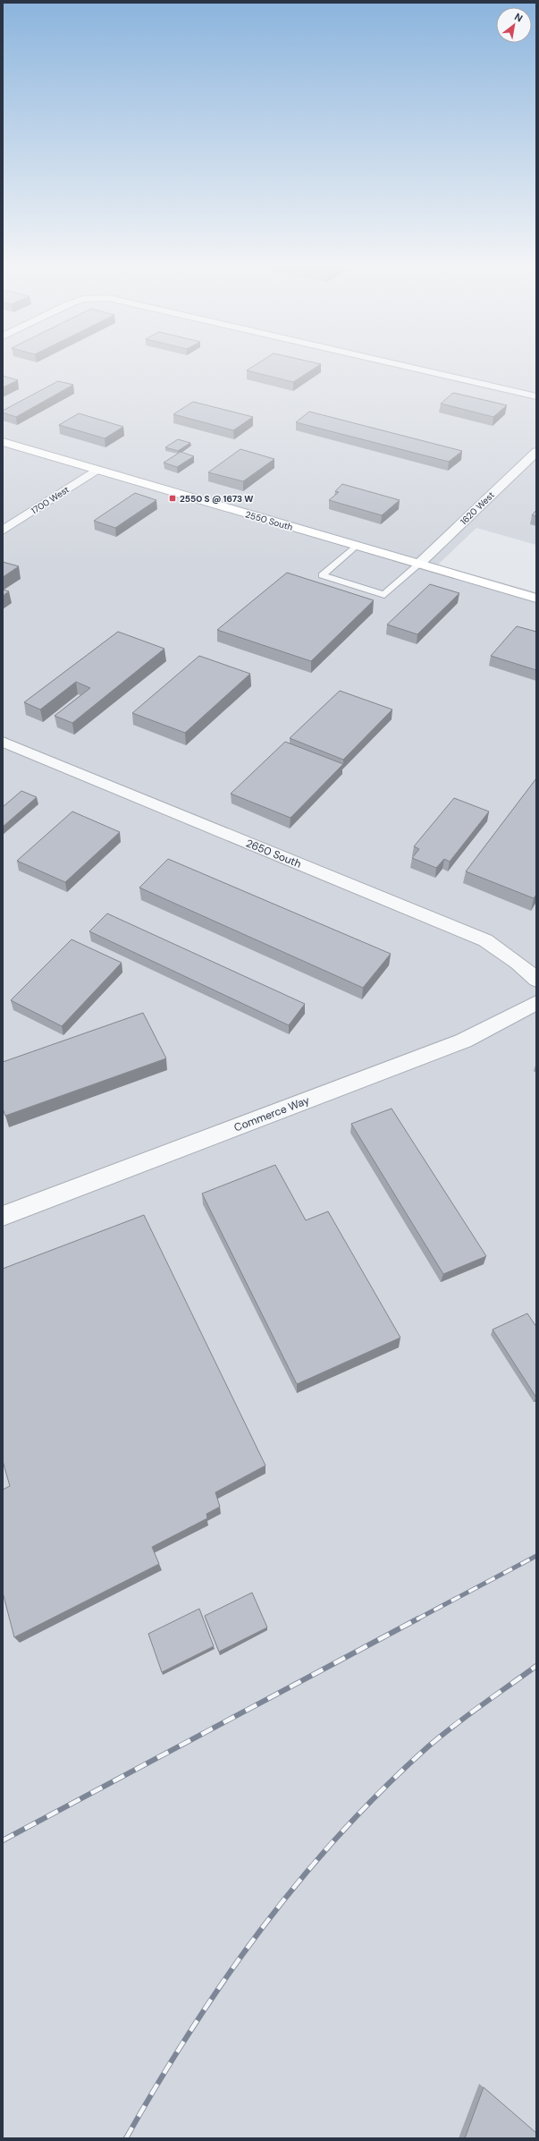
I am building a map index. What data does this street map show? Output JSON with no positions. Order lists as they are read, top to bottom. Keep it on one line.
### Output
{"streets":{"main road":["2550 South"],"street":["1700 West","1620 West","2650 South","Commerce Way"]},"crossings":[["1700 West","2550 South"],["1620 West","2550 South"]],"places":{"transit":["2550 S @ 1673 W"]},"north":"top right"}
